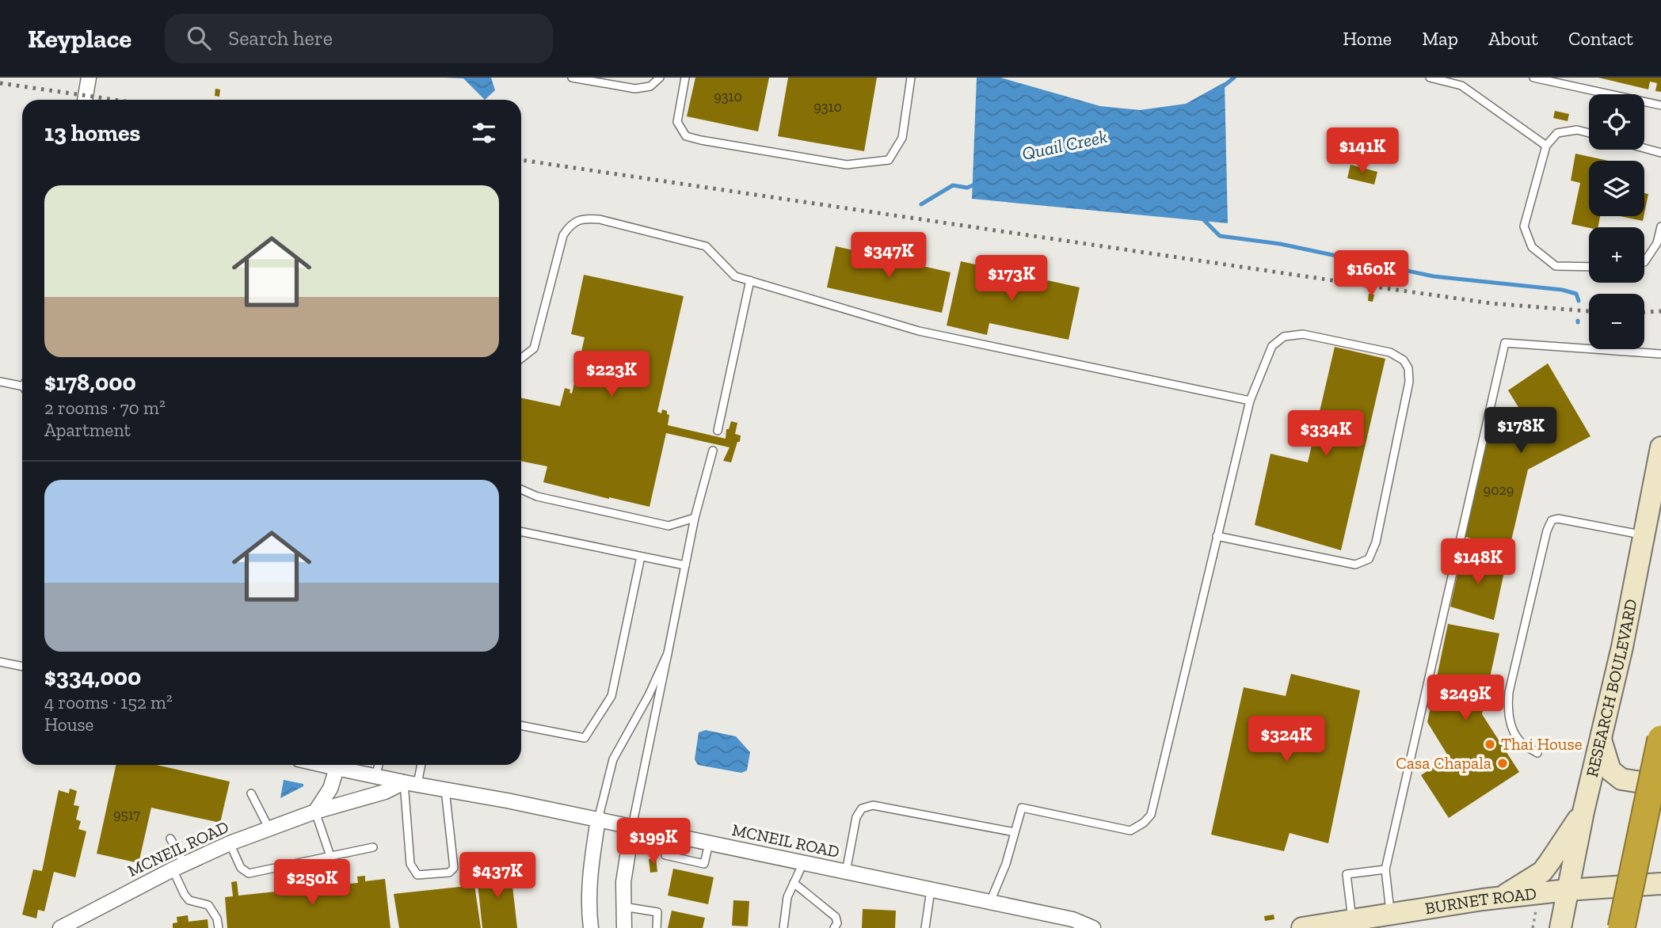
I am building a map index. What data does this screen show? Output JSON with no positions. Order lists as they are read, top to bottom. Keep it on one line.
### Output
{"streets":{"main road":["RESEARCH BOULEVARD","BURNET ROAD"],"street":["MCNEIL ROAD"]},"crossings":[["RESEARCH BOULEVARD","BURNET ROAD"]],"water":["Quail Creek"],"places":["Thai House","Casa Chapala"],"house_numbers":["9310","9310","9029","9517"],"page":{"header":"Keyplace","search":"Search here","nav":["Home","Map","About","Contact"],"map_buttons":["+","−"],"heading":"13 homes","price":["$141K","$347K","$160K","$173K","$223K","$178K","$334K","$148K","$249K","$324K","$199K","$437K","$250K"],"list":[{"name":"$178,000","note":"2 rooms · 70 m² · Apartment"},{"name":"$334,000","note":"4 rooms · 152 m² · House"}]}}
